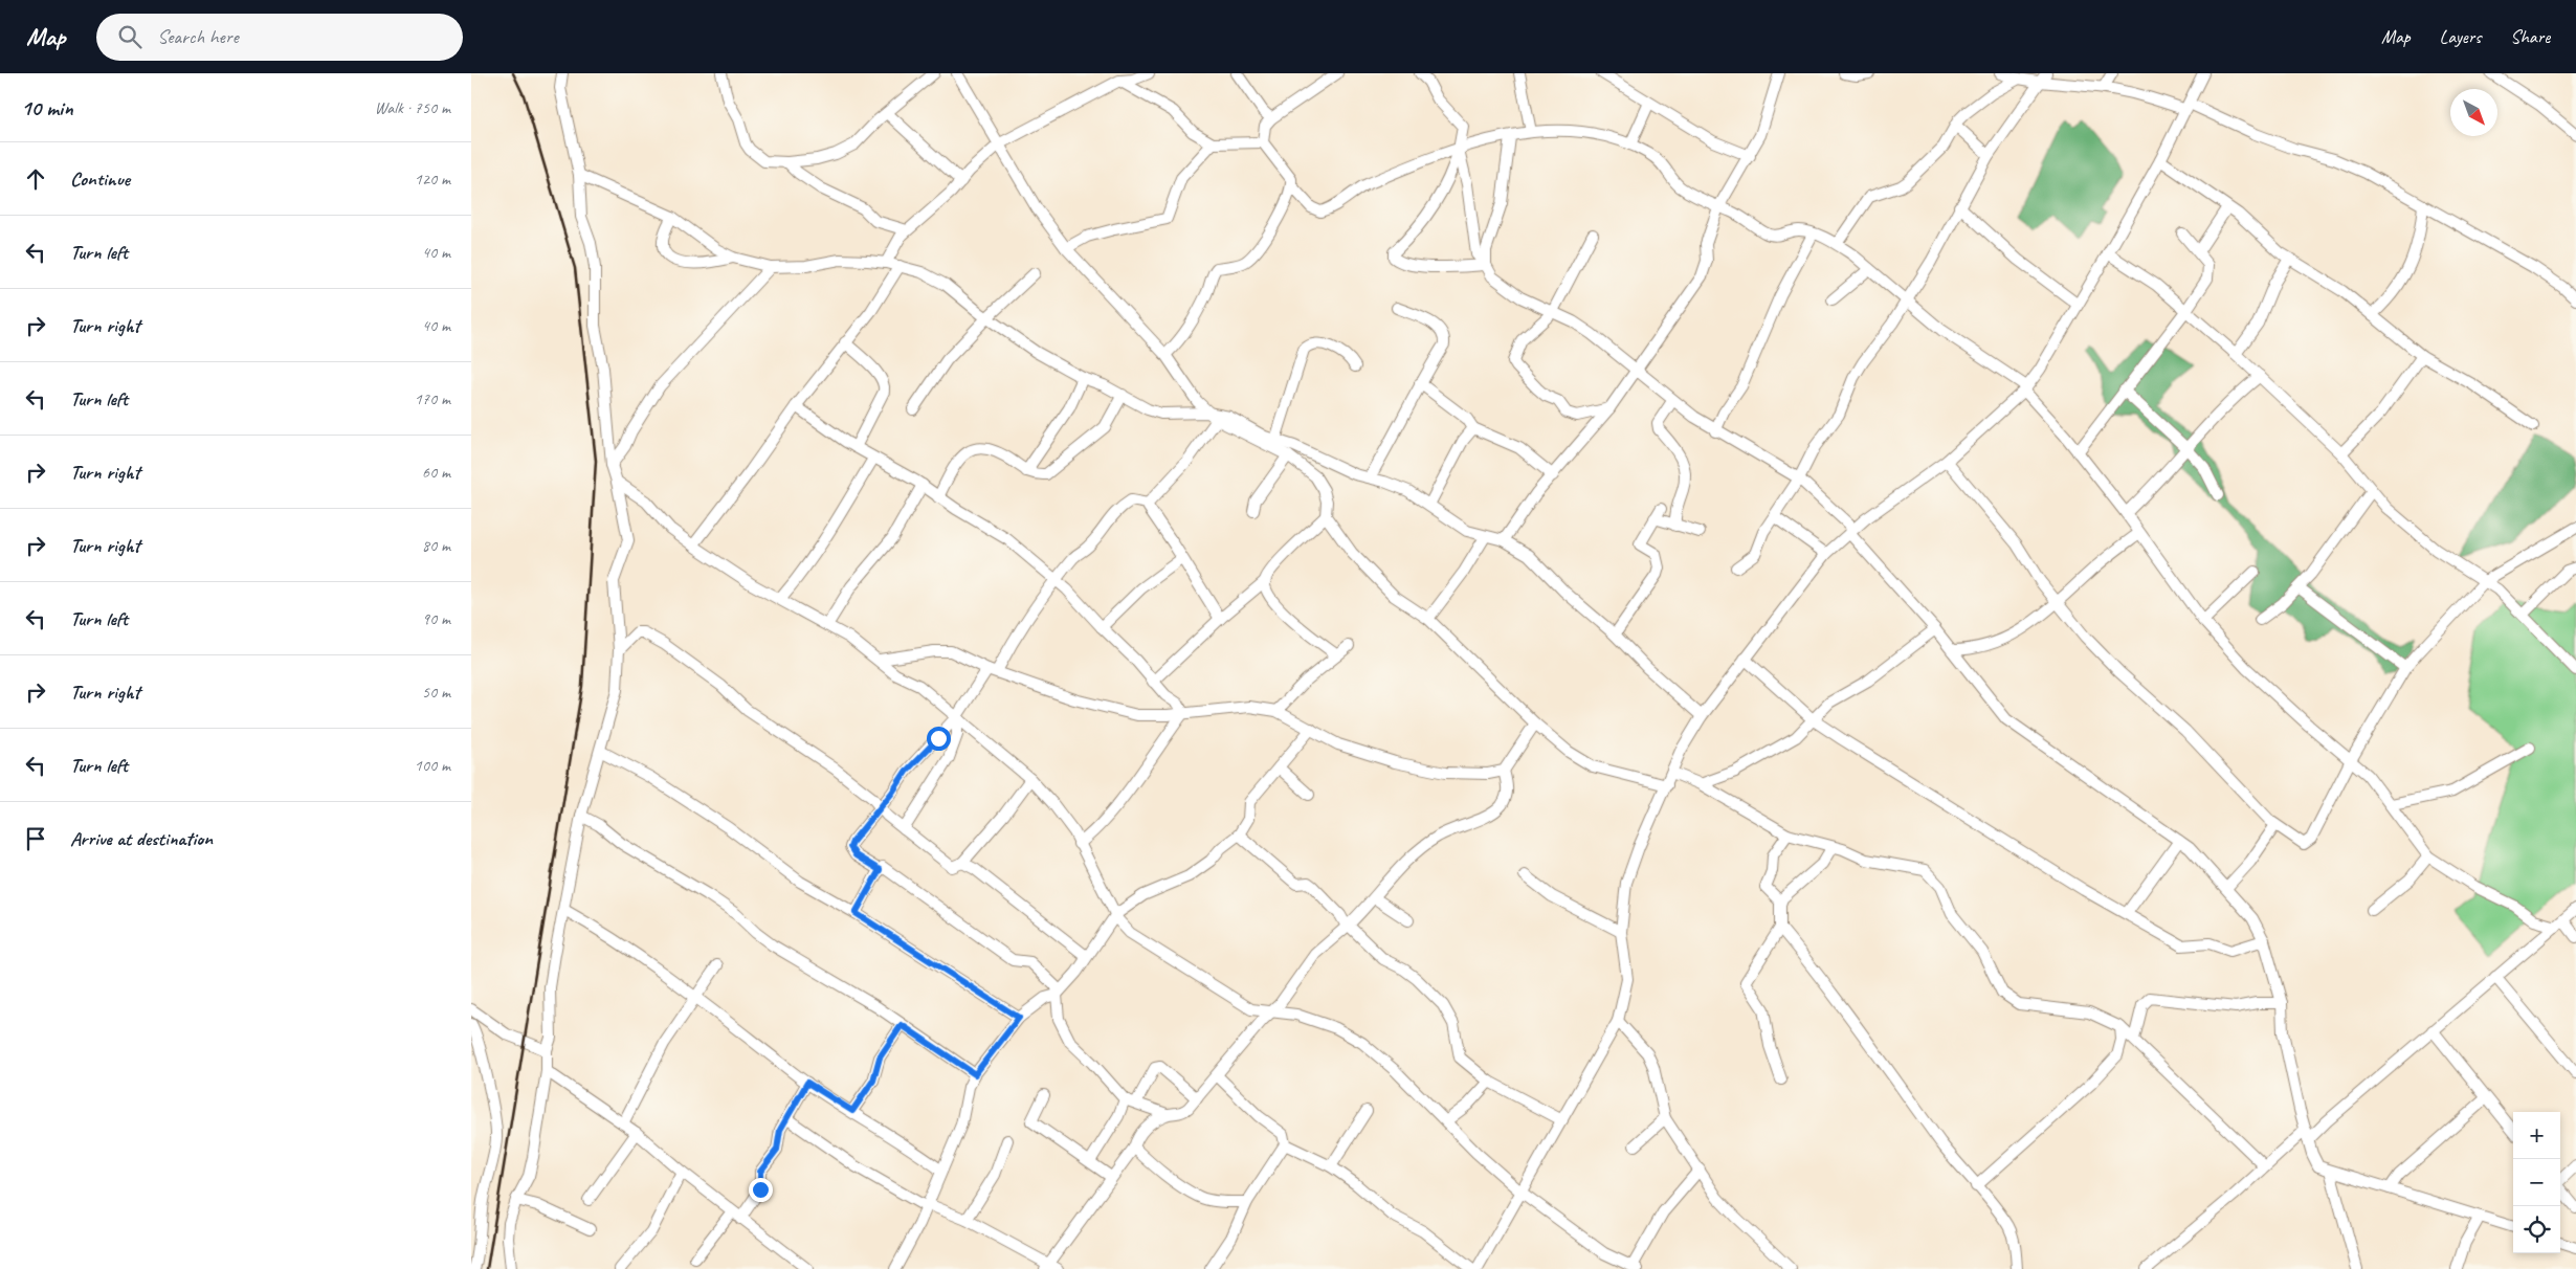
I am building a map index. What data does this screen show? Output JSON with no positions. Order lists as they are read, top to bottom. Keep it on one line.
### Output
{"north":"bottom right","page":{"header":"Map","search":"Search here","nav":["Map","Layers","Share"],"heading":["10 min","Walk · 750 m"],"list":[["Continue","120 m"],["Turn left","40 m"],["Turn right","40 m"],["Turn left","170 m"],["Turn right","60 m"],["Turn right","80 m"],["Turn left","90 m"],["Turn right","50 m"],["Turn left","100 m"],"Arrive at destination"],"map_buttons":["+","−"]}}
